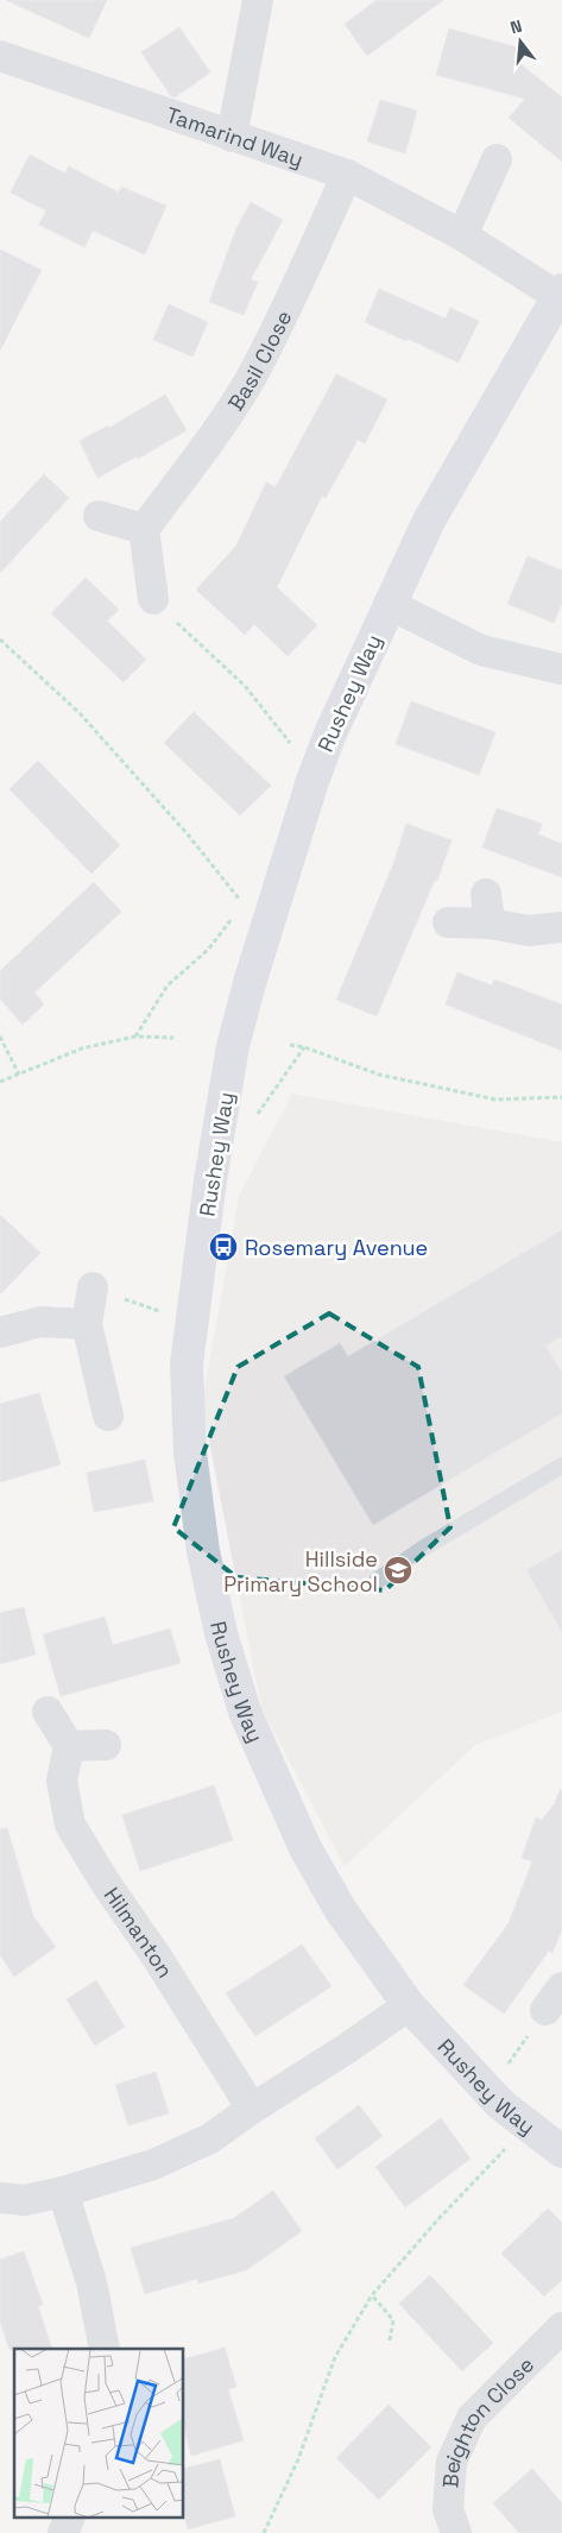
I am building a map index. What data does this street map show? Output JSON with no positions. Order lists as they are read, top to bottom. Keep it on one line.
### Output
{"streets":{"street":["Tamarind Way","Basil Close","Rushey Way","Hilmanton","Beighton Close"]},"crossings":[["Tamarind Way","Basil Close"],["Tamarind Way","Rushey Way"]],"places":{"bus stop":["Rosemary Avenue"],"school or university":["Hillside Primary School"]},"north":"top"}
